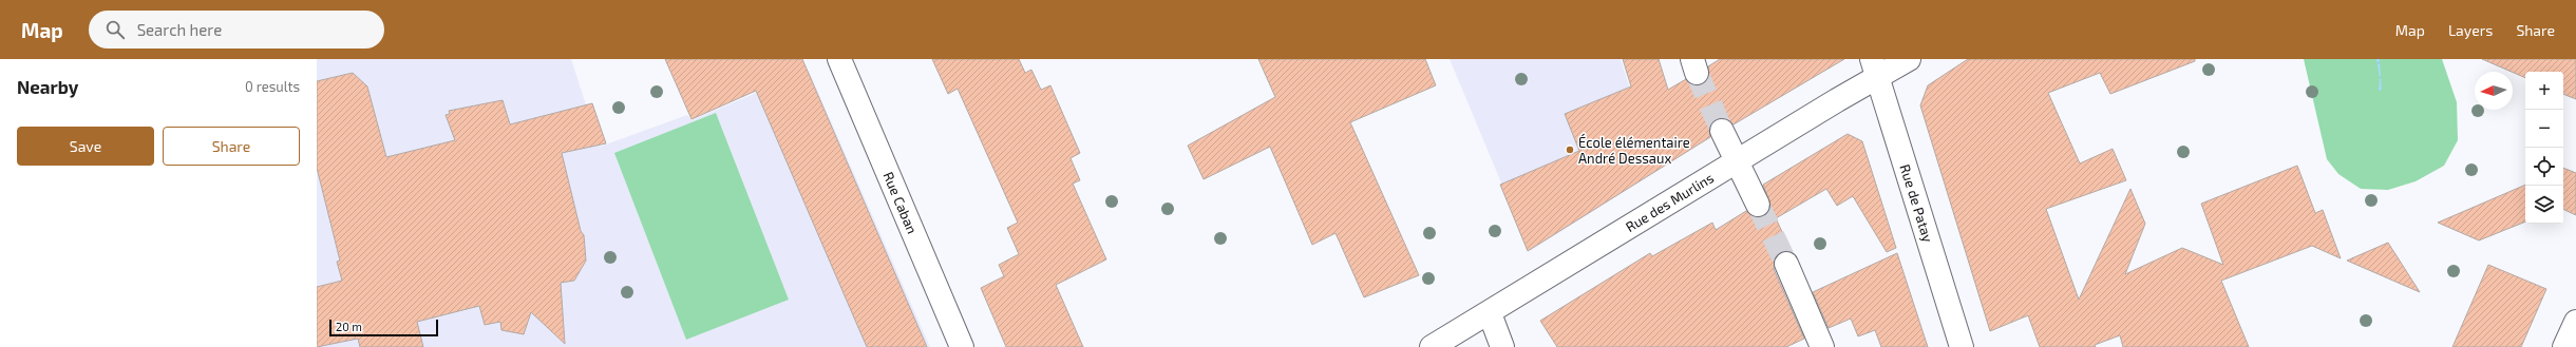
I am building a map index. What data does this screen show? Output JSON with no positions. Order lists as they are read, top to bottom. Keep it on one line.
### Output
{"streets":{"street":["Rue des Murlins","Rue Caban","Rue de Patay"]},"crossings":[["Rue des Murlins","Rue de Patay"]],"places":["École élémentaire André Dessaux"],"scale_bar":"20 m","north":"left","page":{"header":"Map","search":"Search here","nav":["Map","Layers","Share"],"heading":["Nearby","0 results"],"map_buttons":["+","−"],"buttons":["Save","Share"],"scale":"20 m"}}
